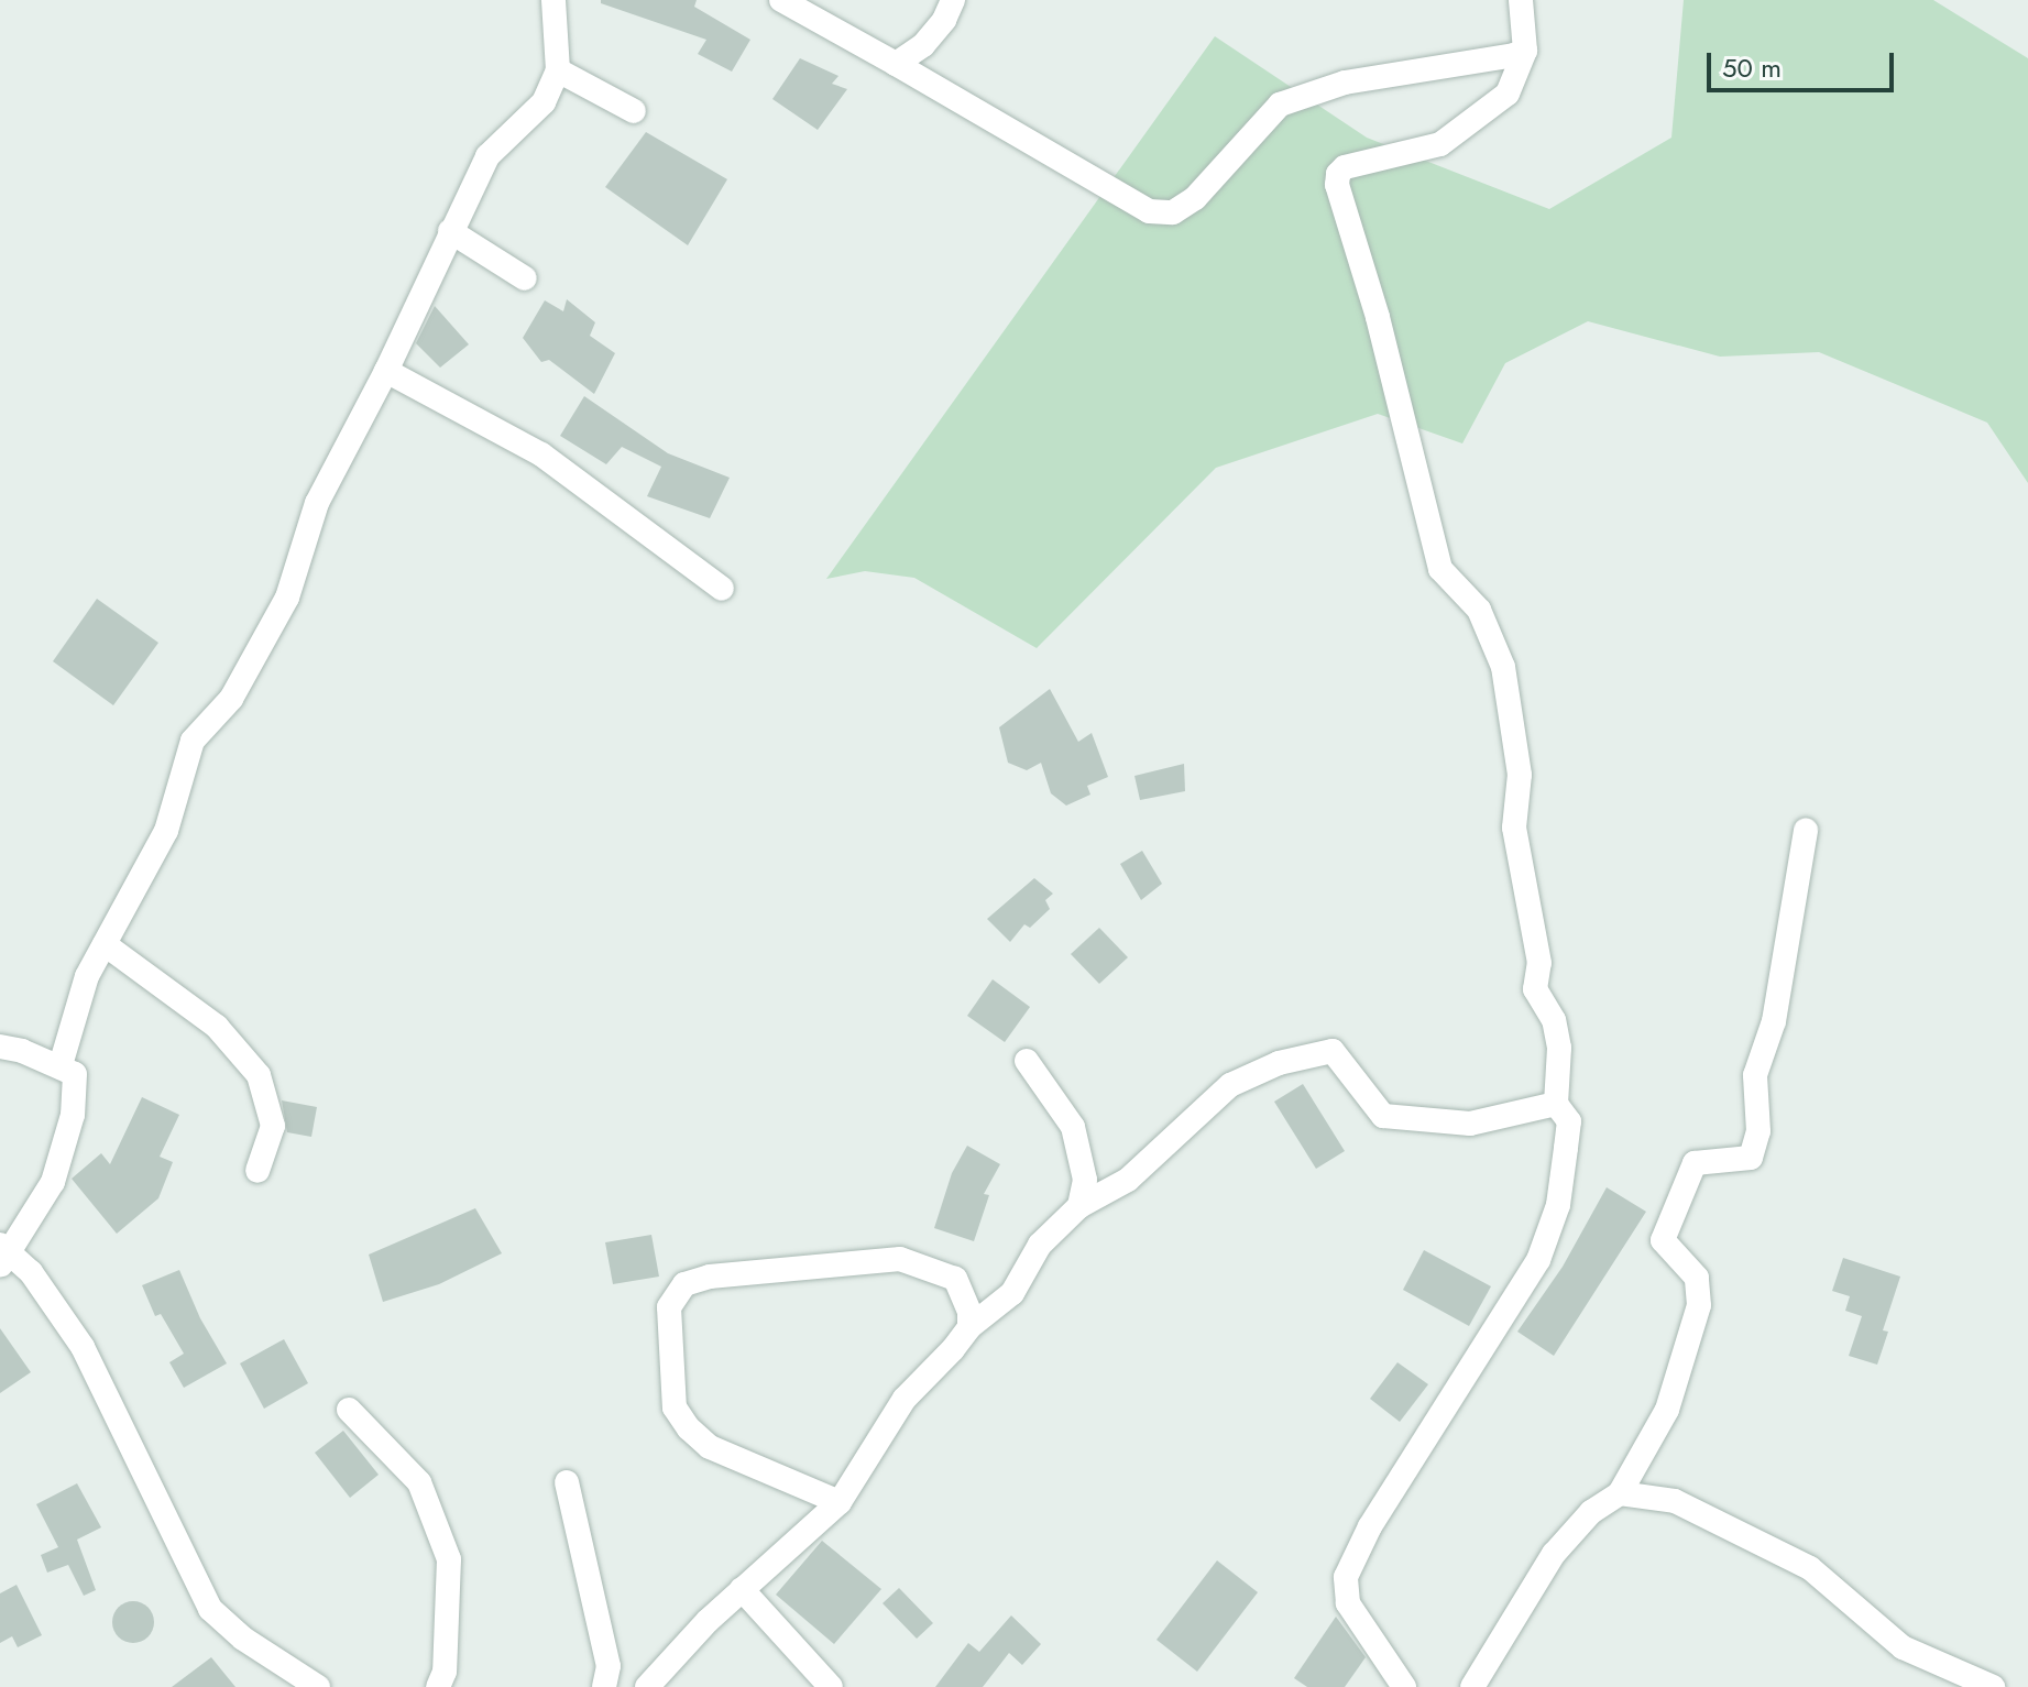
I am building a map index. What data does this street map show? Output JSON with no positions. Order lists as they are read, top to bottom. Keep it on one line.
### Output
{"scale_bar":"50 m"}
